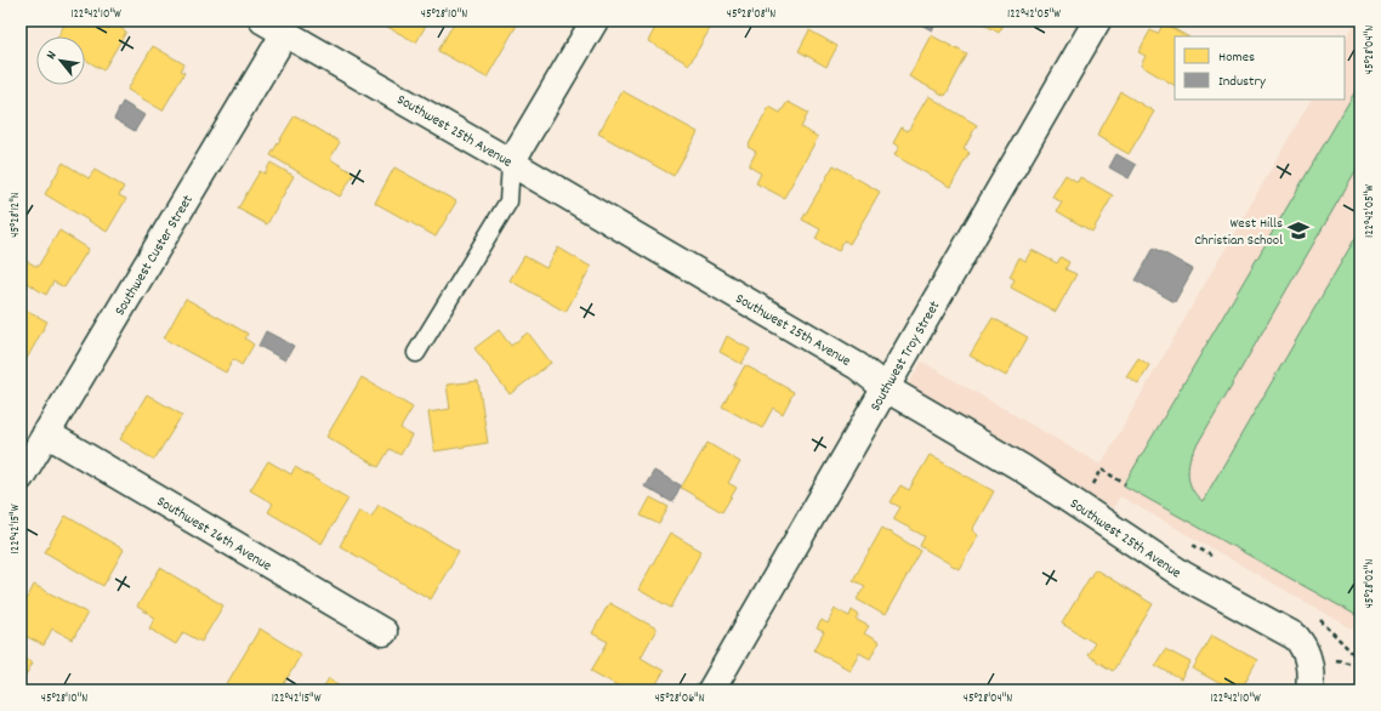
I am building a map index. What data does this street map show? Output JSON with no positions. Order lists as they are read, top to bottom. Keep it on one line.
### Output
{"streets":{"street":["Southwest 25th Avenue","Southwest Custer Street","Southwest Troy Street","Southwest 26th Avenue"]},"crossings":[["Southwest 25th Avenue","Southwest Custer Street"],["Southwest 25th Avenue","Southwest Troy Street"],["Southwest Custer Street","Southwest 26th Avenue"]],"places":{"school or university":["West Hills Christian School"]},"legend":["Homes","Industry"],"north":"top left","coordinates":["122°42'10\"W","45°28'10\"N","45°28'08\"N","122°42'05\"W","45°28'04\"N","45°28'12\"N","122°42'15\"W","45°28'02\"N","45°28'06\"N"]}
